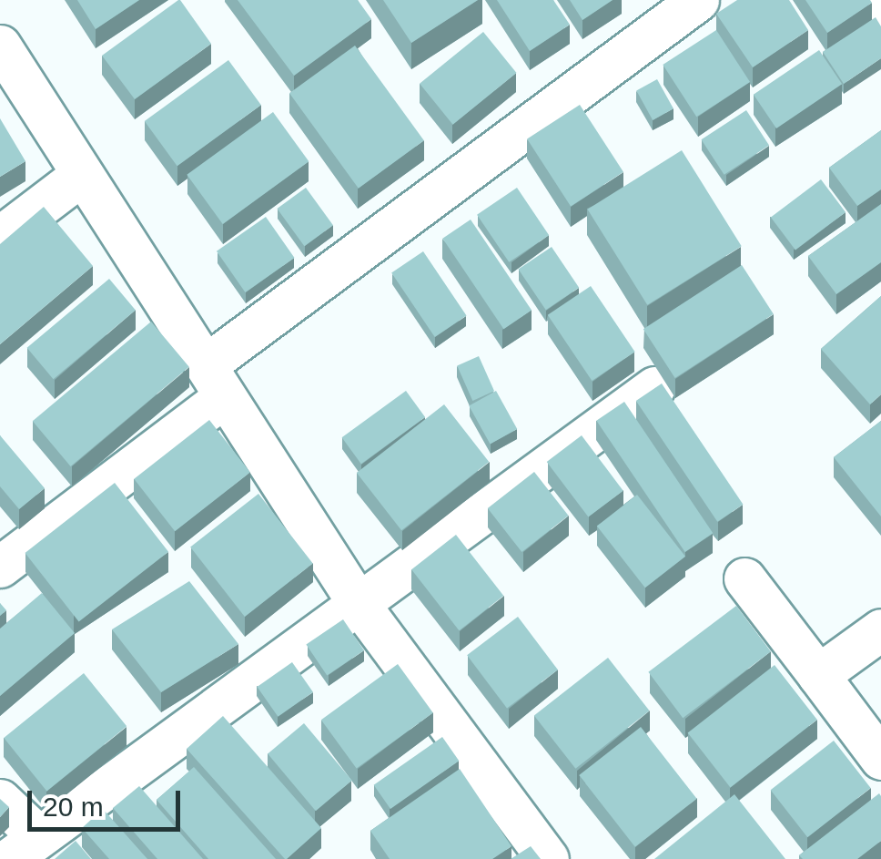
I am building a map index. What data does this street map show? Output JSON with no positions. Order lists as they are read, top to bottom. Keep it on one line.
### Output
{"scale_bar":"20 m"}
